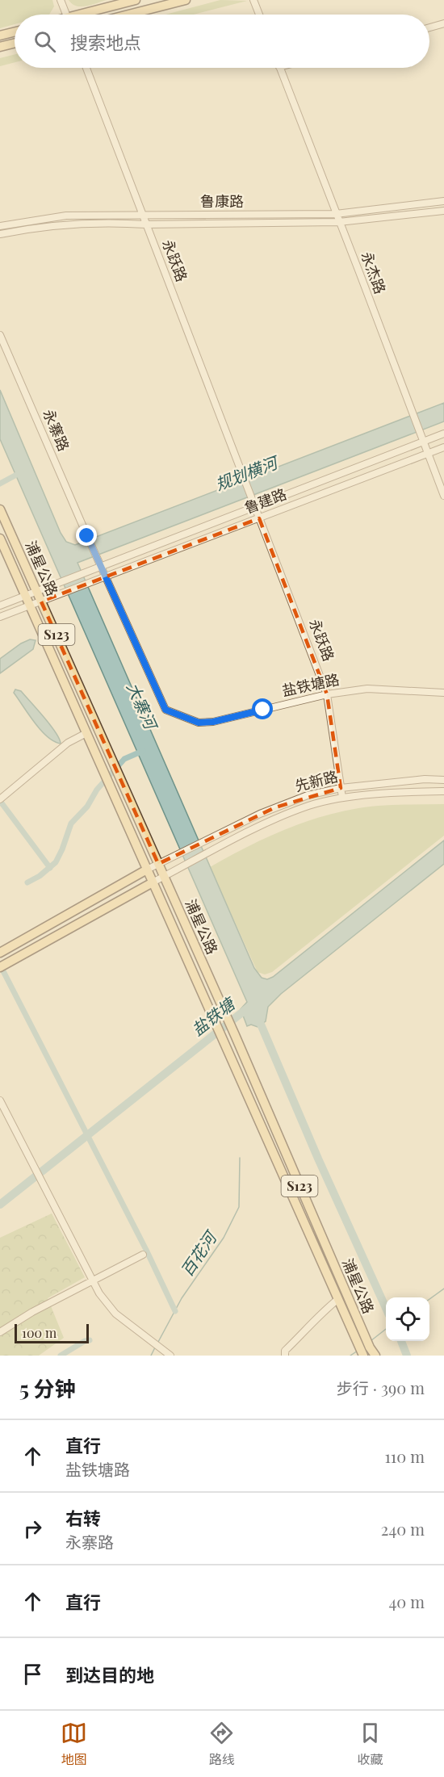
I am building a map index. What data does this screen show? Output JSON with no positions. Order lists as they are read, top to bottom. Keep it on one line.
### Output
{"streets":{"main road":["浦星公路","S123"],"street":["鲁康路","永跃路","永杰路","永寨路","鲁建路","盐铁塘路","先新路"]},"crossings":[["鲁康路","永跃路"],["鲁康路","永杰路"],["永跃路","鲁建路"],["永跃路","盐铁塘路"],["永跃路","先新路"],["永杰路","鲁建路"],["永寨路","鲁建路"],["鲁建路","浦星公路"],["鲁建路","盐铁塘路"],["浦星公路","先新路"]],"water":["规划横河","大寨河","盐铁塘","百花河"],"scale_bar":"100 m","page":{"search":"搜索地点","scale":"100 m","heading":["5 分钟","步行 · 390 m"],"list":[["直行","盐铁塘路","110 m"],["右转","永寨路","240 m"],["直行","40 m"],"到达目的地"],"nav":["地图","路线","收藏"]}}
